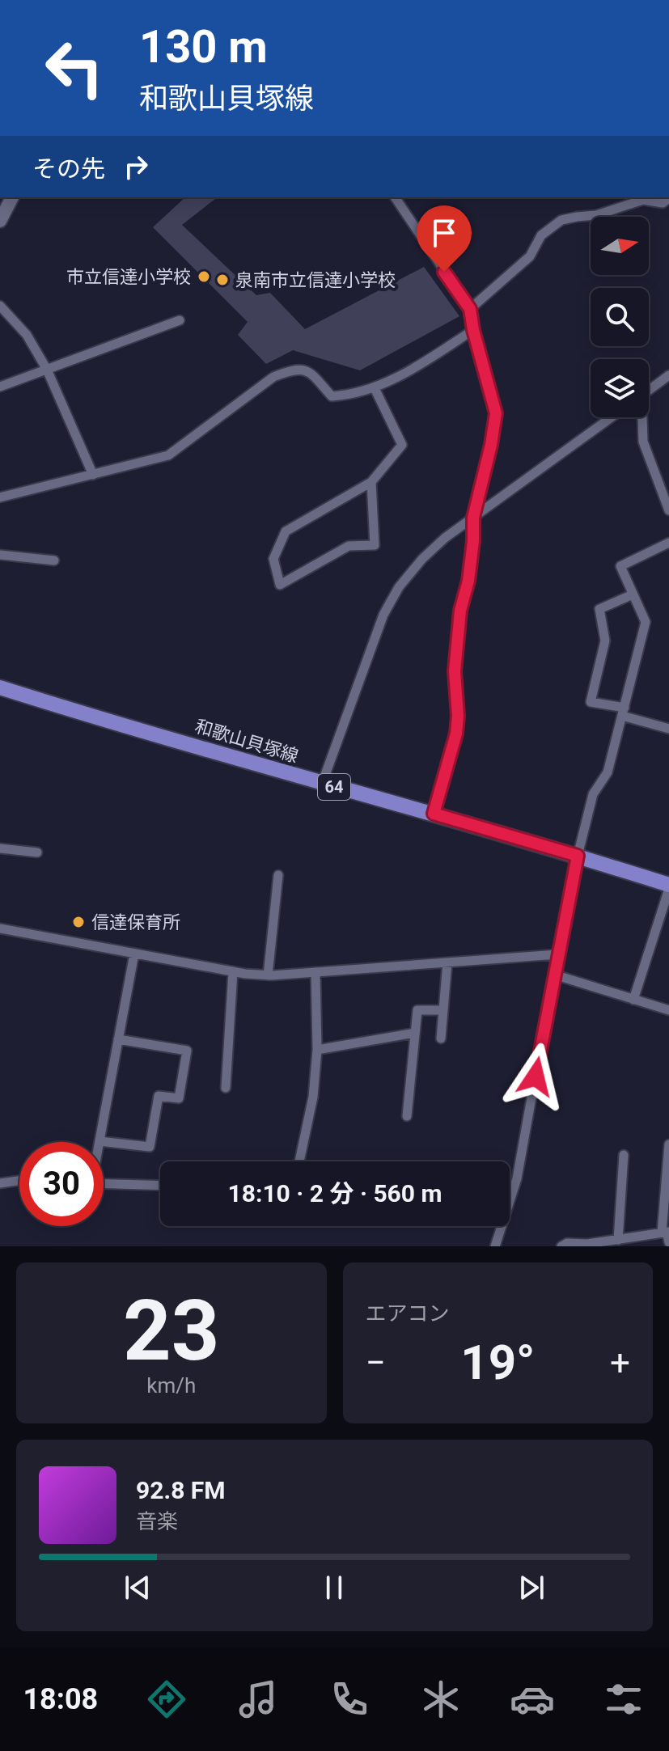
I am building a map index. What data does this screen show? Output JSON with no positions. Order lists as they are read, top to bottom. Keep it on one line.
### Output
{"streets":{"main road":["和歌山貝塚線","64"]},"places":["市立信達小学校","泉南市立信達小学校","信達保育所"],"north":"right","page":{"turn":["130 m","和歌山貝塚線"],"then":"その先","limit":"30","trip":"18:10 · 2 分 · 560 m","tile":[["23","km/h"],"エアコン"],"heat":["−","19°","+"],"song":["92.8 FM","音楽"],"tabs":"18:08"}}
